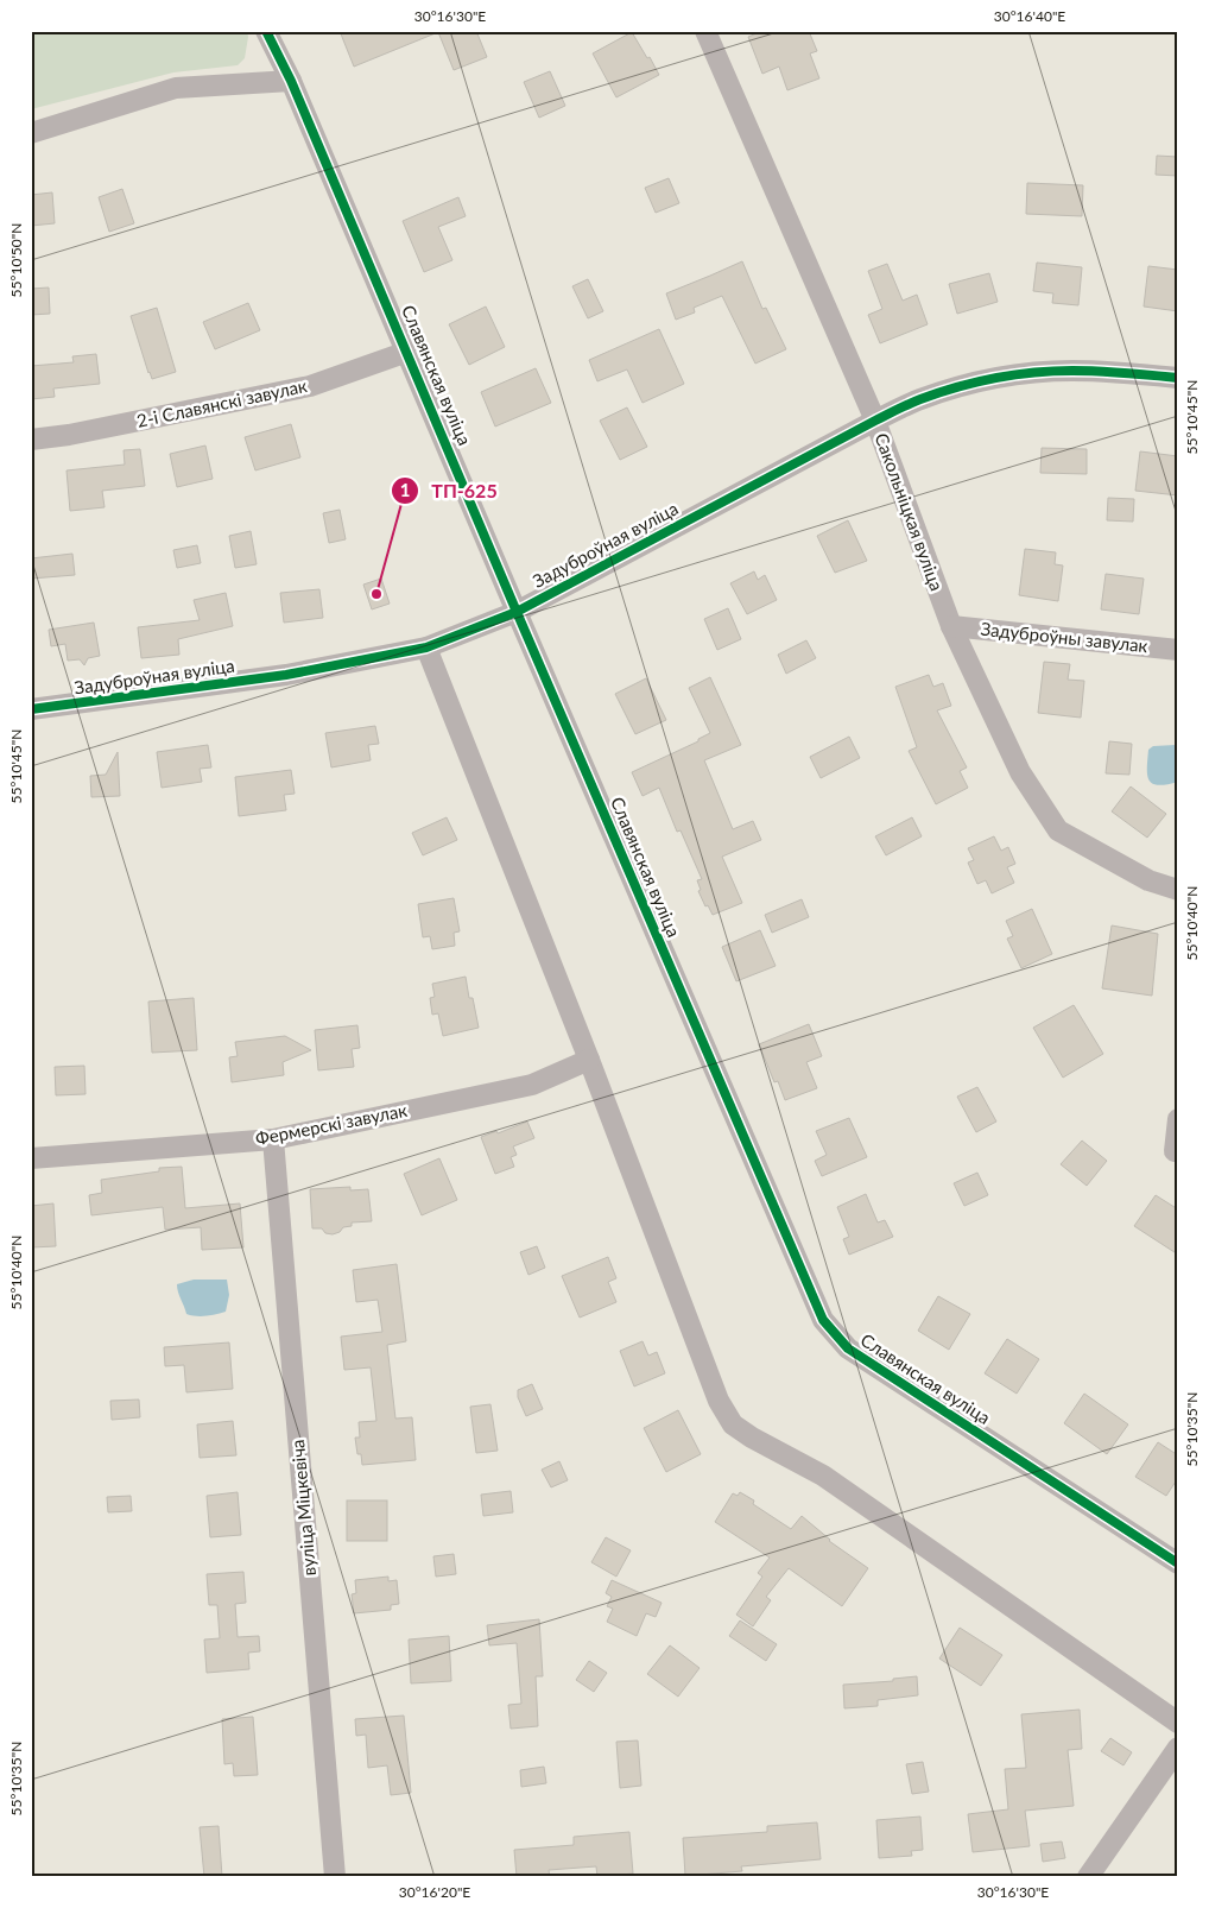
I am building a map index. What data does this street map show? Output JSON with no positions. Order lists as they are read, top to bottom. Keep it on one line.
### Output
{"streets":{"street":["Славянская вуліца","2-і Славянскі завулак","Сакольніцкая вуліца","Задуброўная вуліца","Задуброўны завулак","Фермерскі завулак","вуліца Міцкевіча"]},"crossings":[["Славянская вуліца","2-і Славянскі завулак"],["Славянская вуліца","Задуброўная вуліца"],["Сакольніцкая вуліца","Задуброўная вуліца"],["Сакольніцкая вуліца","Задуброўны завулак"],["Фермерскі завулак","вуліца Міцкевіча"]],"places":["ТП-625"],"coordinates":["30°16'30\"E","30°16'40\"E","55°10'50\"N","55°10'45\"N","55°10'40\"N","55°10'35\"N","30°16'20\"E"]}
